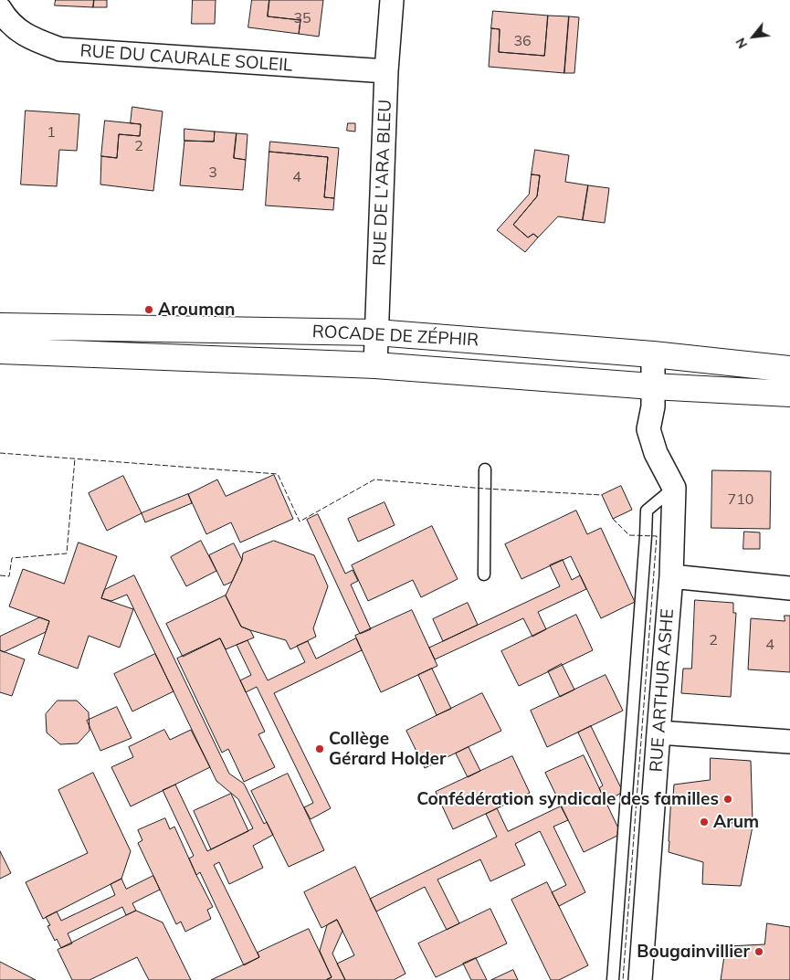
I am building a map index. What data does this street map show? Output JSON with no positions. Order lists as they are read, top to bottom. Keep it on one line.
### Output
{"streets":{"main road":["ROCADE DE ZÉPHIR"],"street":["RUE DU CAURALE SOLEIL","RUE DE L'ARA BLEU","RUE ARTHUR ASHE"]},"crossings":[["RUE DU CAURALE SOLEIL","RUE DE L'ARA BLEU"],["RUE DE L'ARA BLEU","ROCADE DE ZÉPHIR"],["ROCADE DE ZÉPHIR","RUE ARTHUR ASHE"]],"places":["Arouman","Collège Gérard Holder","Confédération syndicale des familles","Arum","Bougainvillier"],"house_numbers":["35","36","1","2","3","4","710","2","4"],"north":"bottom left"}
